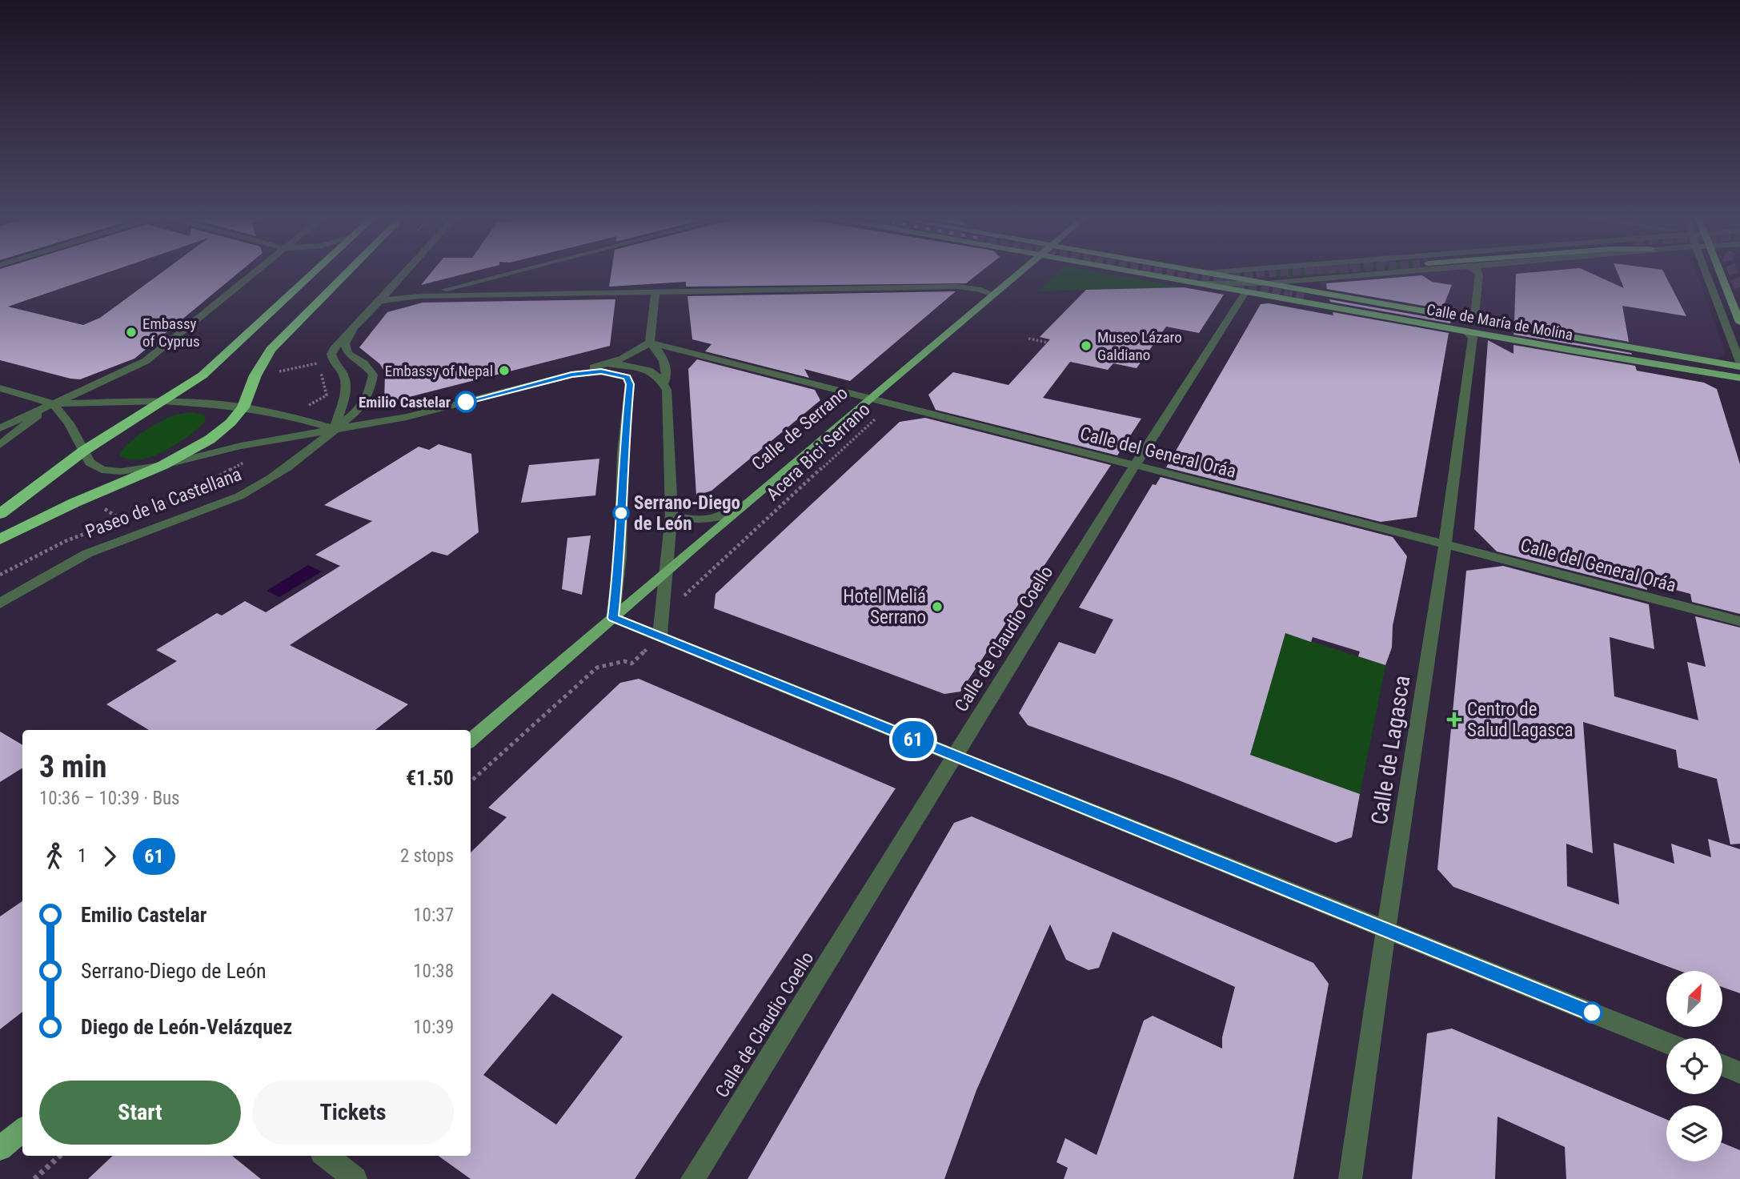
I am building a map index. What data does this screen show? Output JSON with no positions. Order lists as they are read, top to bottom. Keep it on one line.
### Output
{"streets":{"highway":["Paseo de la Castellana"],"main road":["Calle de María de Molina","Calle de Serrano"],"street":["Calle del General Oráa","Calle de Claudio Coello","Calle de Lagasca"],"path":["Acera Bici Serrano"]},"crossings":[["Calle de María de Molina","Calle de Claudio Coello"],["Calle de María de Molina","Calle de Lagasca"],["Calle de Serrano","Calle del General Oráa"],["Calle del General Oráa","Calle de Claudio Coello"],["Calle del General Oráa","Calle de Lagasca"]],"places":{"other":["Embassy of Cyprus","Museo Lázaro Galdiano","Embassy of Nepal","Emilio Castelar","Serrano-Diego de León","Hotel Meliá Serrano"],"health":["Centro de Salud Lagasca"]},"lines":["bus line 61"],"north":"top right","page":{"on_map":"61","heading":["3 min","10:36 – 10:39 · Bus","€1.50"],"legs":["1","61","2 stops"],"list":[{"name":"Emilio Castelar","value":"10:37"},{"name":"Serrano-Diego de León","value":"10:38"},{"name":"Diego de León-Velázquez","value":"10:39"}],"buttons":["Start","Tickets"]}}
